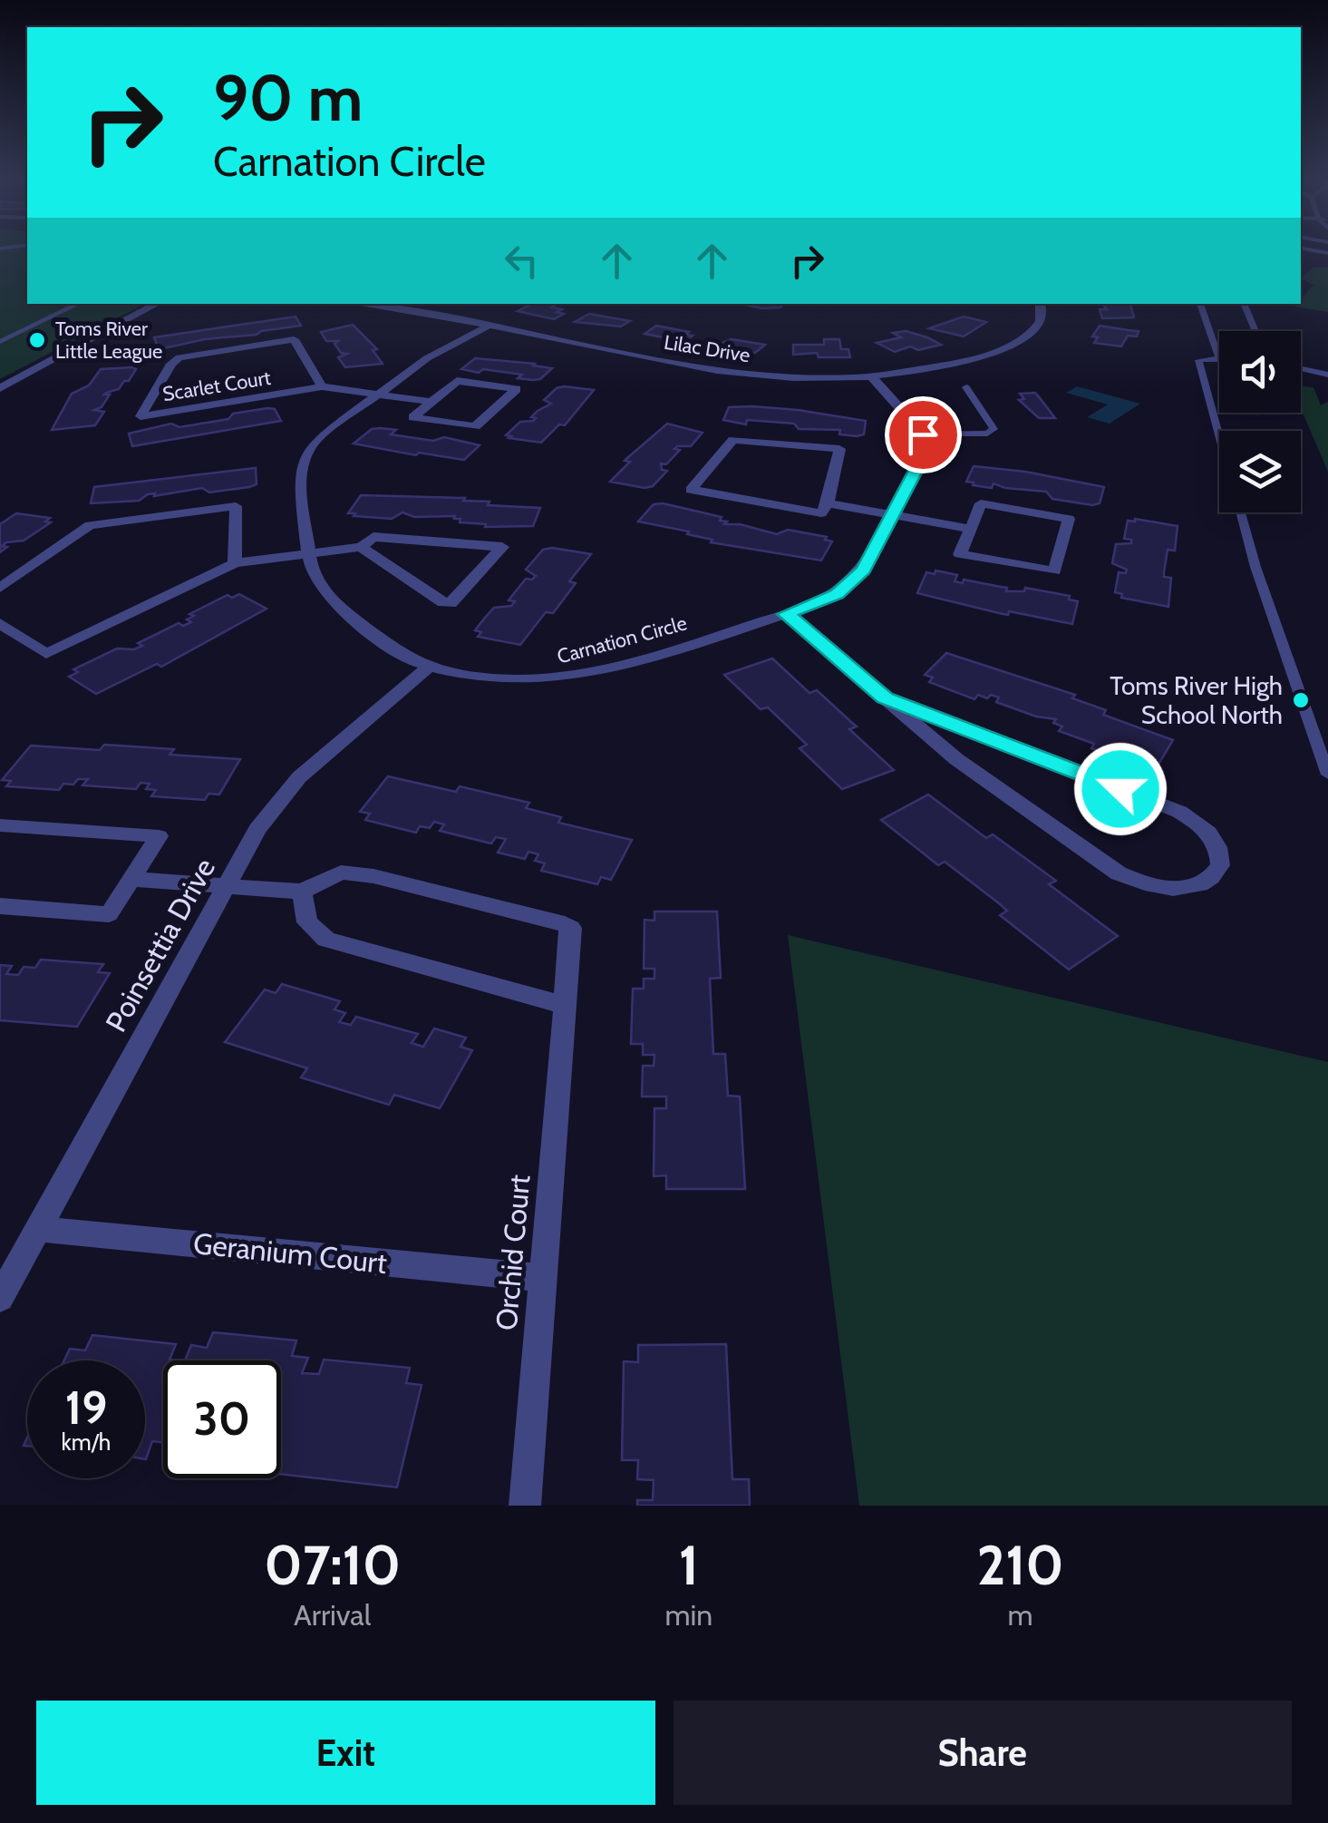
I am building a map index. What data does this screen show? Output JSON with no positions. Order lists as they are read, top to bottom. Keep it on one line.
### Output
{"streets":{"street":["Lilac Drive","Scarlet Court","Carnation Circle","Poinsettia Drive","Orchid Court","Geranium Court"]},"crossings":[["Lilac Drive","Carnation Circle"],["Scarlet Court","Carnation Circle"],["Carnation Circle","Poinsettia Drive"],["Poinsettia Drive","Orchid Court"],["Poinsettia Drive","Geranium Court"],["Orchid Court","Geranium Court"]],"places":["Toms River Little League","Toms River High School North"],"page":{"turn":["90 m","Carnation Circle"],"speed":"19 km/h","limit":"30","eta":["07:10","Arrival","1","min","210","m"],"buttons":["Exit","Share"]}}
